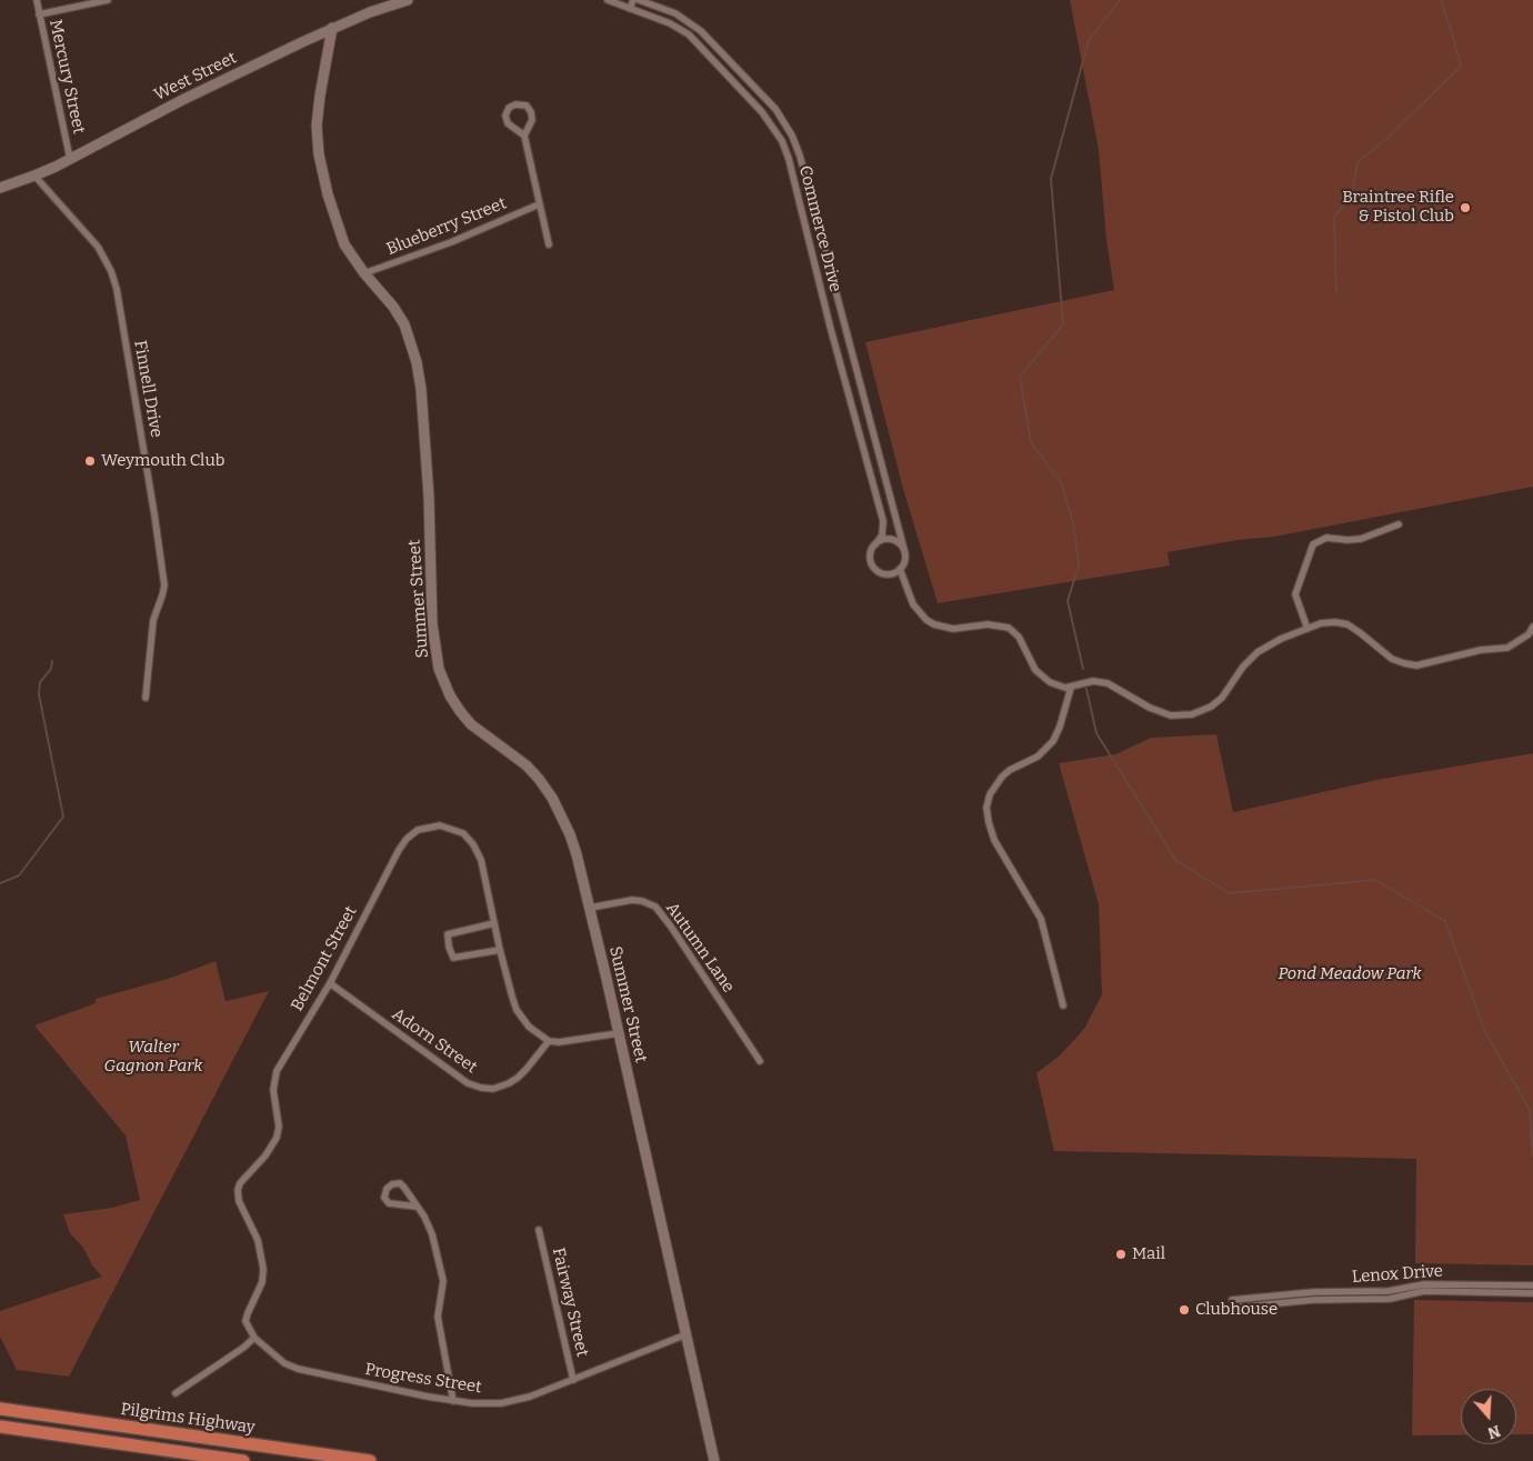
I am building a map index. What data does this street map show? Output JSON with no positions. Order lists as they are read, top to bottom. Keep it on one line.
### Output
{"streets":{"highway":["Pilgrims Highway"],"street":["Mercury Street","West Street","Blueberry Street","Commerce Drive","Finnell Drive","Summer Street","Autumn Lane","Belmont Street","Adorn Street","Lenox Drive","Fairway Street","Progress Street"]},"crossings":[["Mercury Street","West Street"],["West Street","Finnell Drive"],["West Street","Summer Street"],["Blueberry Street","Summer Street"],["Summer Street","Autumn Lane"],["Summer Street","Progress Street"],["Belmont Street","Adorn Street"],["Belmont Street","Progress Street"],["Fairway Street","Progress Street"]],"parks":["Pond Meadow Park","Walter Gagnon Park"],"places":["Braintree Rifle & Pistol Club","Weymouth Club","Mail","Clubhouse"],"north":"bottom"}
